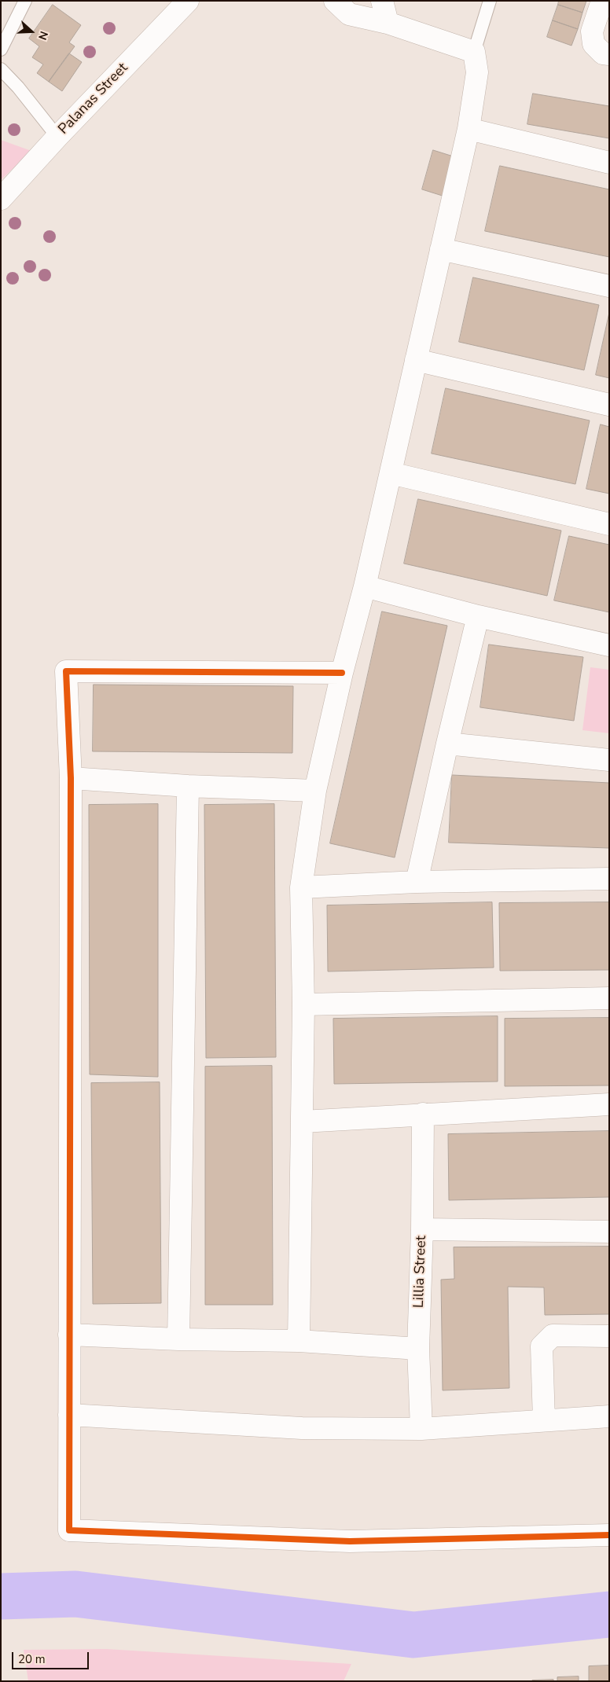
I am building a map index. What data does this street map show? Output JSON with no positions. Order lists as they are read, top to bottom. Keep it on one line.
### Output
{"streets":{"street":["Palanas Street","Lillia Street"]},"scale_bar":"20 m","north":"right"}
